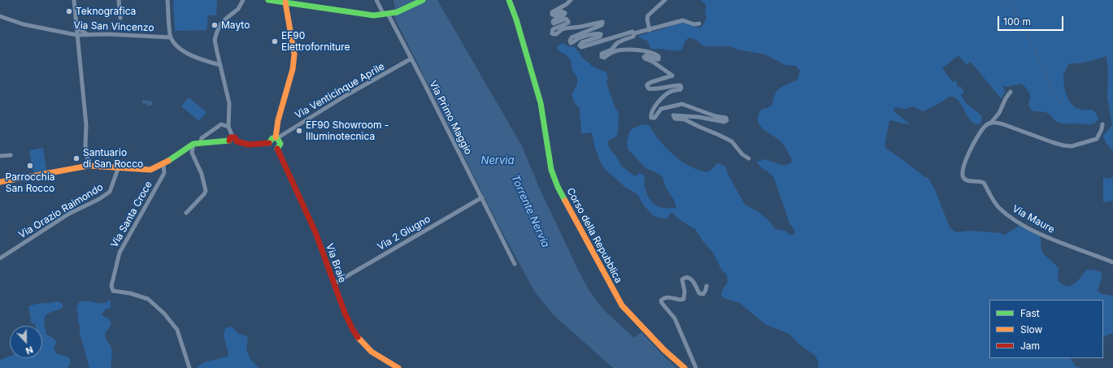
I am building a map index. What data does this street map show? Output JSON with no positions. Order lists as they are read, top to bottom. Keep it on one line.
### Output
{"streets":{"street":["Via San Vincenzo","Via Venticinque Aprile","Via Primo Maggio","Via Orazio Raimondo","Via Santa Croce","Via Maure","Via 2 Giugno","Corso della Repubblica","Via Braie"]},"crossings":[["Via Venticinque Aprile","Via Primo Maggio"],["Via Venticinque Aprile","Via Braie"],["Via Primo Maggio","Via 2 Giugno"],["Via 2 Giugno","Via Braie"]],"water":["Nervia","Torrente Nervia"],"places":["Teknografica","Mayto","EF90 Elettroforniture","EF90 Showroom - Illuminotecnica","Santuario di San Rocco","Parrocchia San Rocco"],"legend":["Fast","Slow","Jam"],"scale_bar":"100 m","north":"bottom"}
